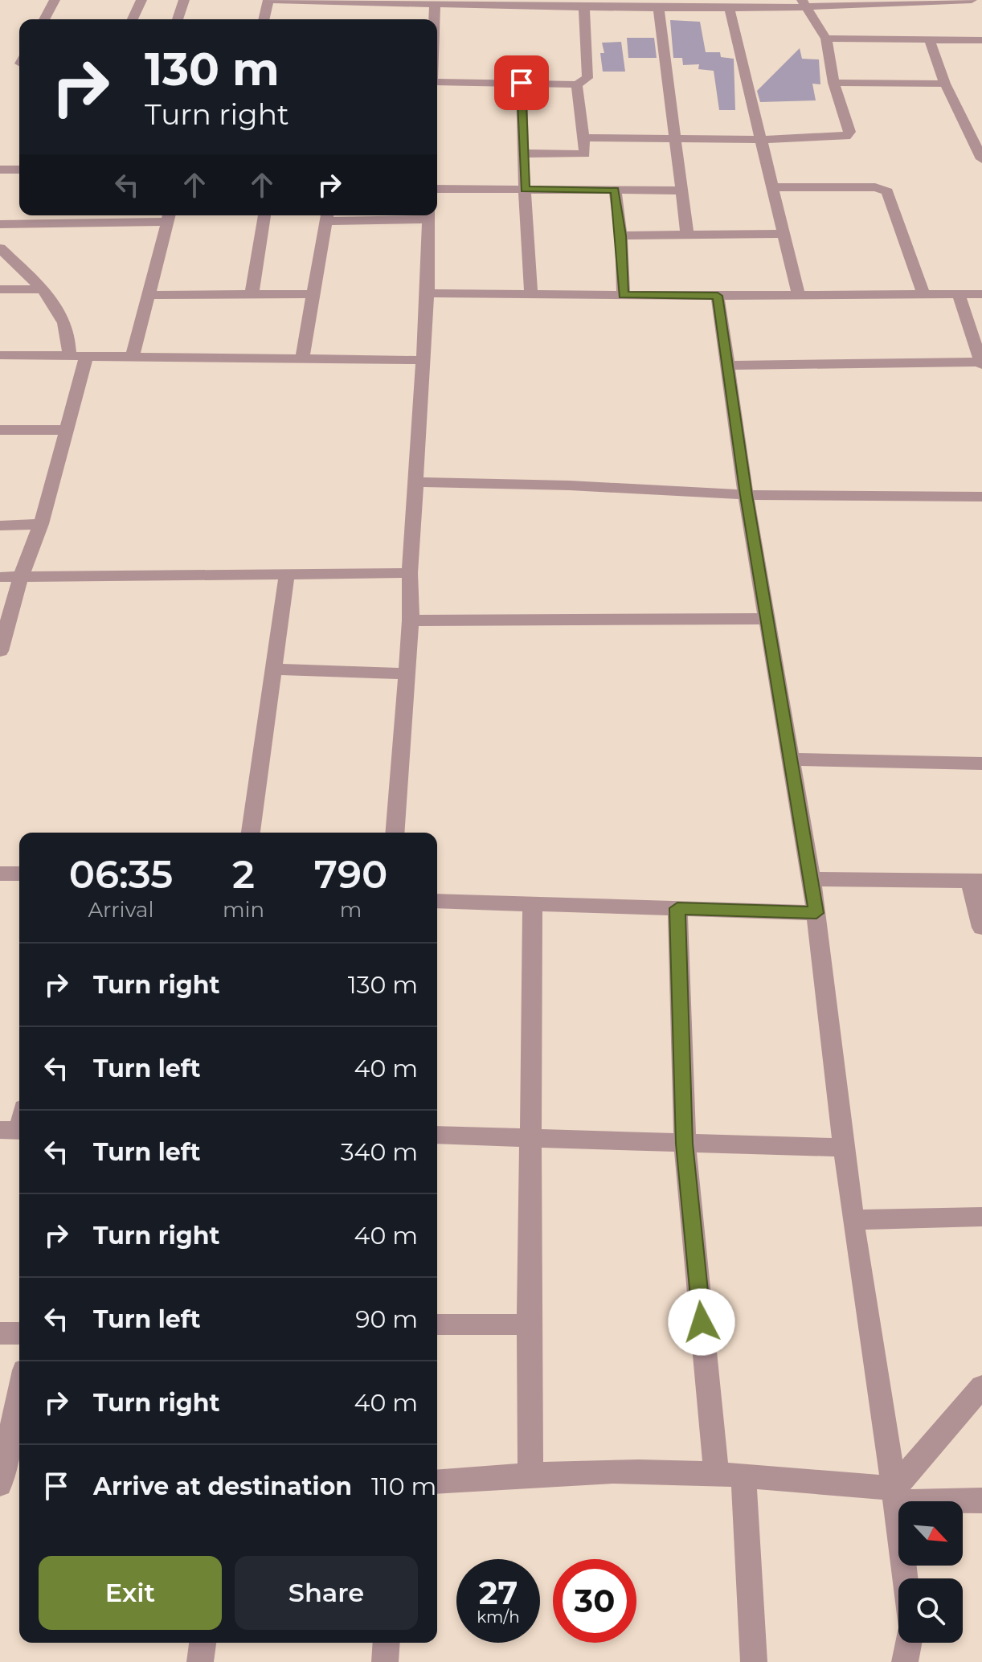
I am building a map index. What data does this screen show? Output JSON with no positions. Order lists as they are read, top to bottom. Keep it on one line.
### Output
{"north":"bottom right","page":{"turn":["130 m","Turn right"],"eta":["06:35","Arrival","2","min","790","m"],"list":[{"name":"Turn right","value":"130 m"},{"name":"Turn left","value":"40 m"},{"name":"Turn left","value":"340 m"},{"name":"Turn right","value":"40 m"},{"name":"Turn left","value":"90 m"},{"name":"Turn right","value":"40 m"},{"name":"Arrive at destination","value":"110 m"}],"buttons":["Exit","Share"],"speed":"27 km/h","limit":"30"}}
